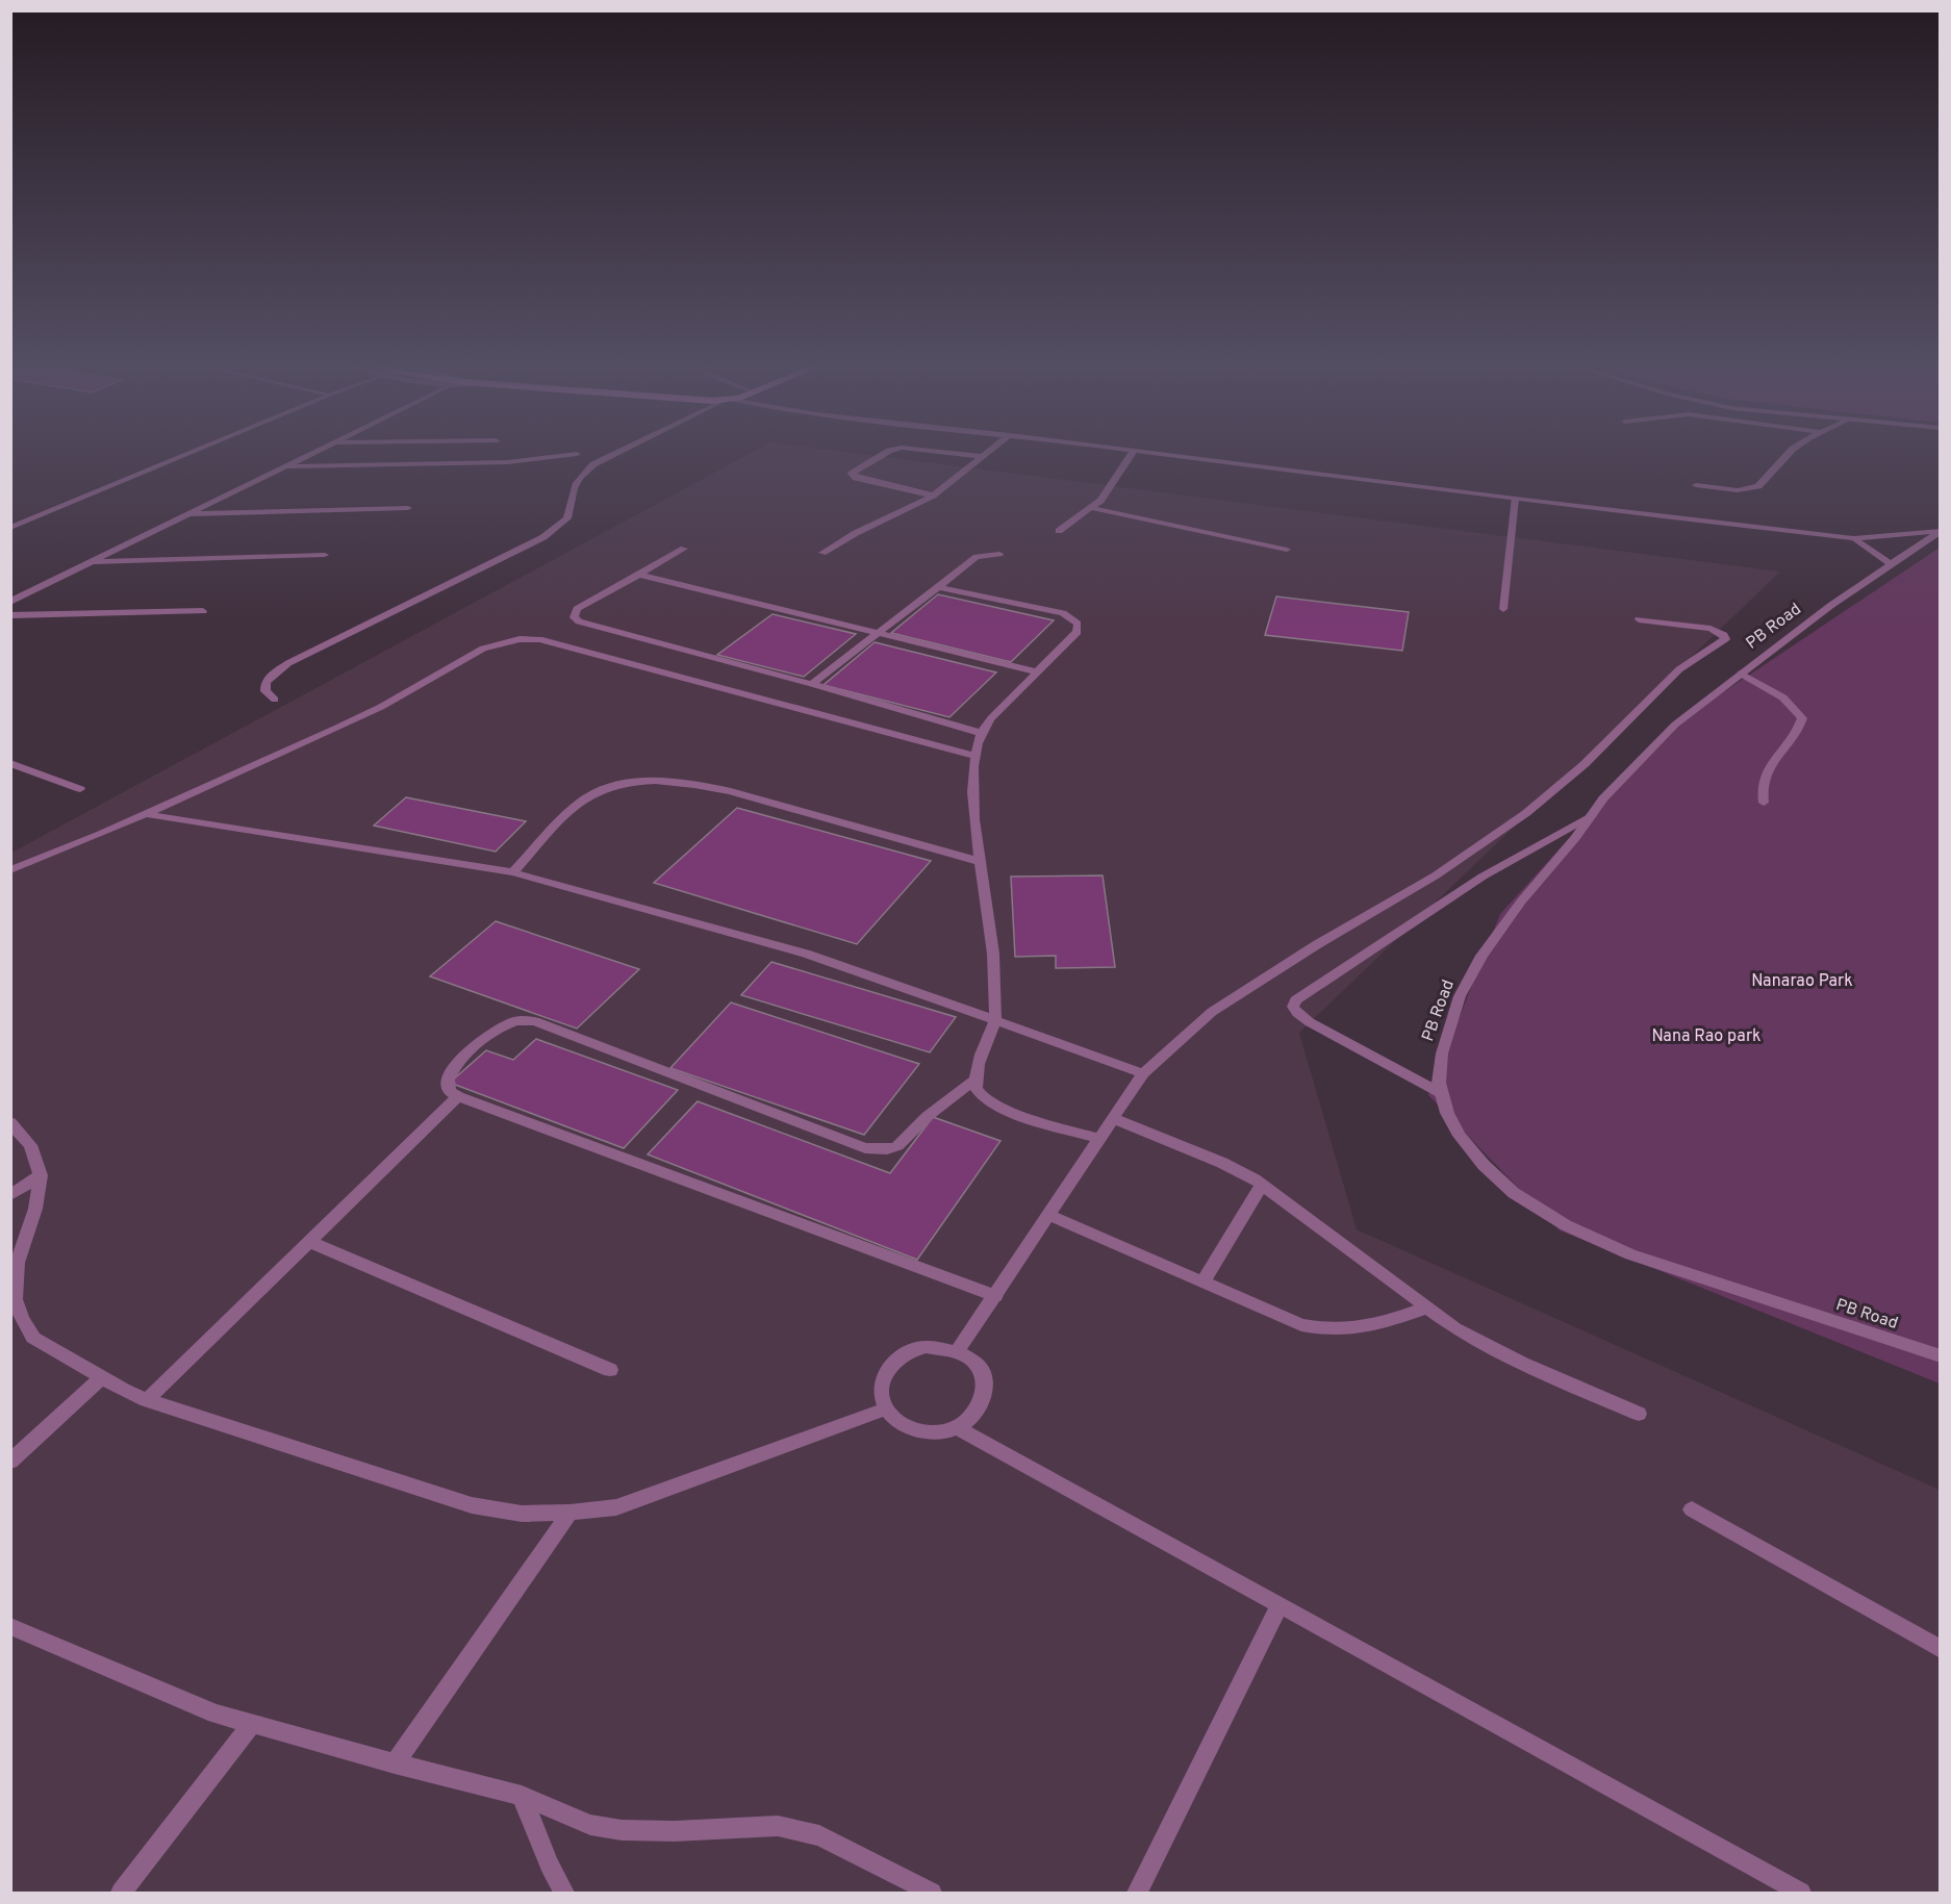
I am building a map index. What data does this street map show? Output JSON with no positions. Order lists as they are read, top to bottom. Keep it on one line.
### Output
{"streets":{"street":["PB Road"]},"parks":["Nanarao Park","Nana Rao park"]}
